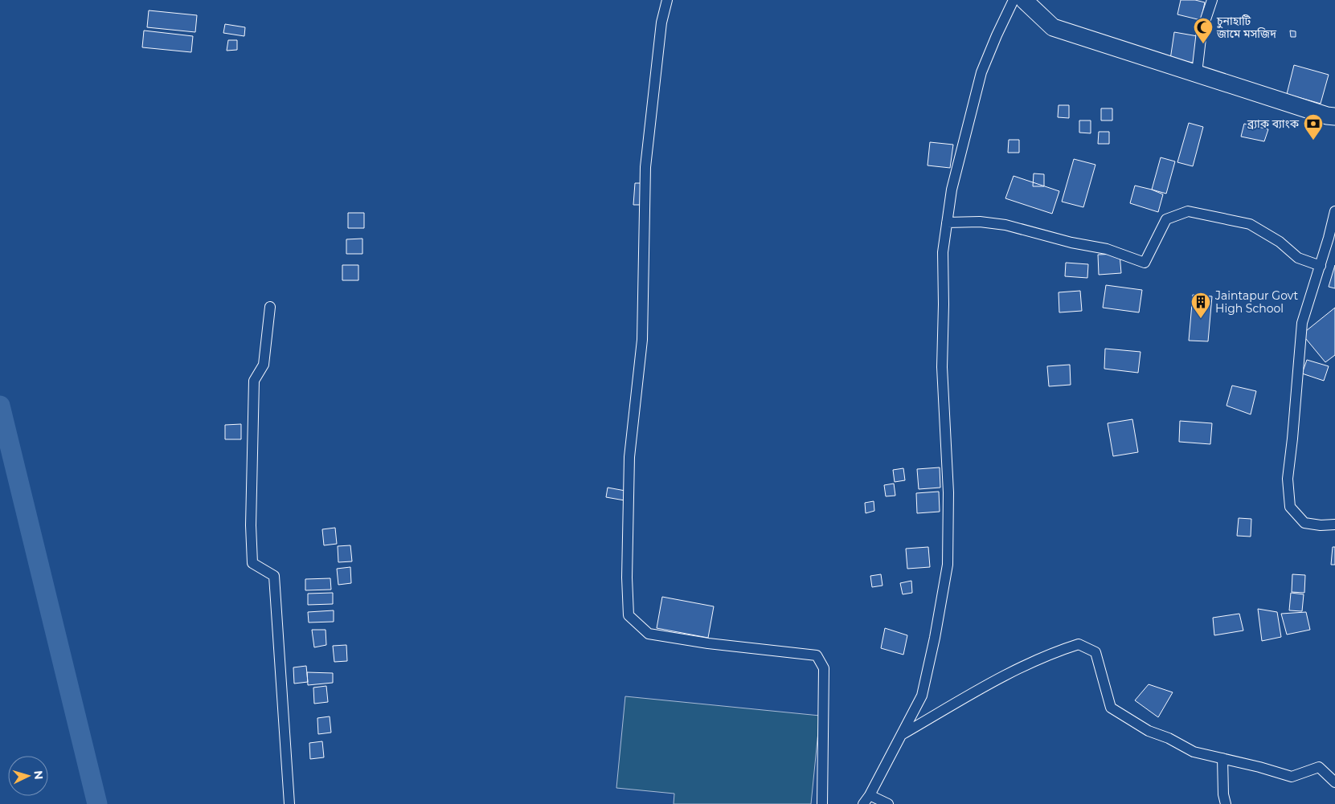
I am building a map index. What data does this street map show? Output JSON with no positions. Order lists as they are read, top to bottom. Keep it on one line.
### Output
{"places":{"mosque":["চুনাহাটি জামে মসজিদ"],"bank":["ব্র্যাক ব্যাংক"],"building":["Jaintapur Govt High School"]},"north":"right"}
